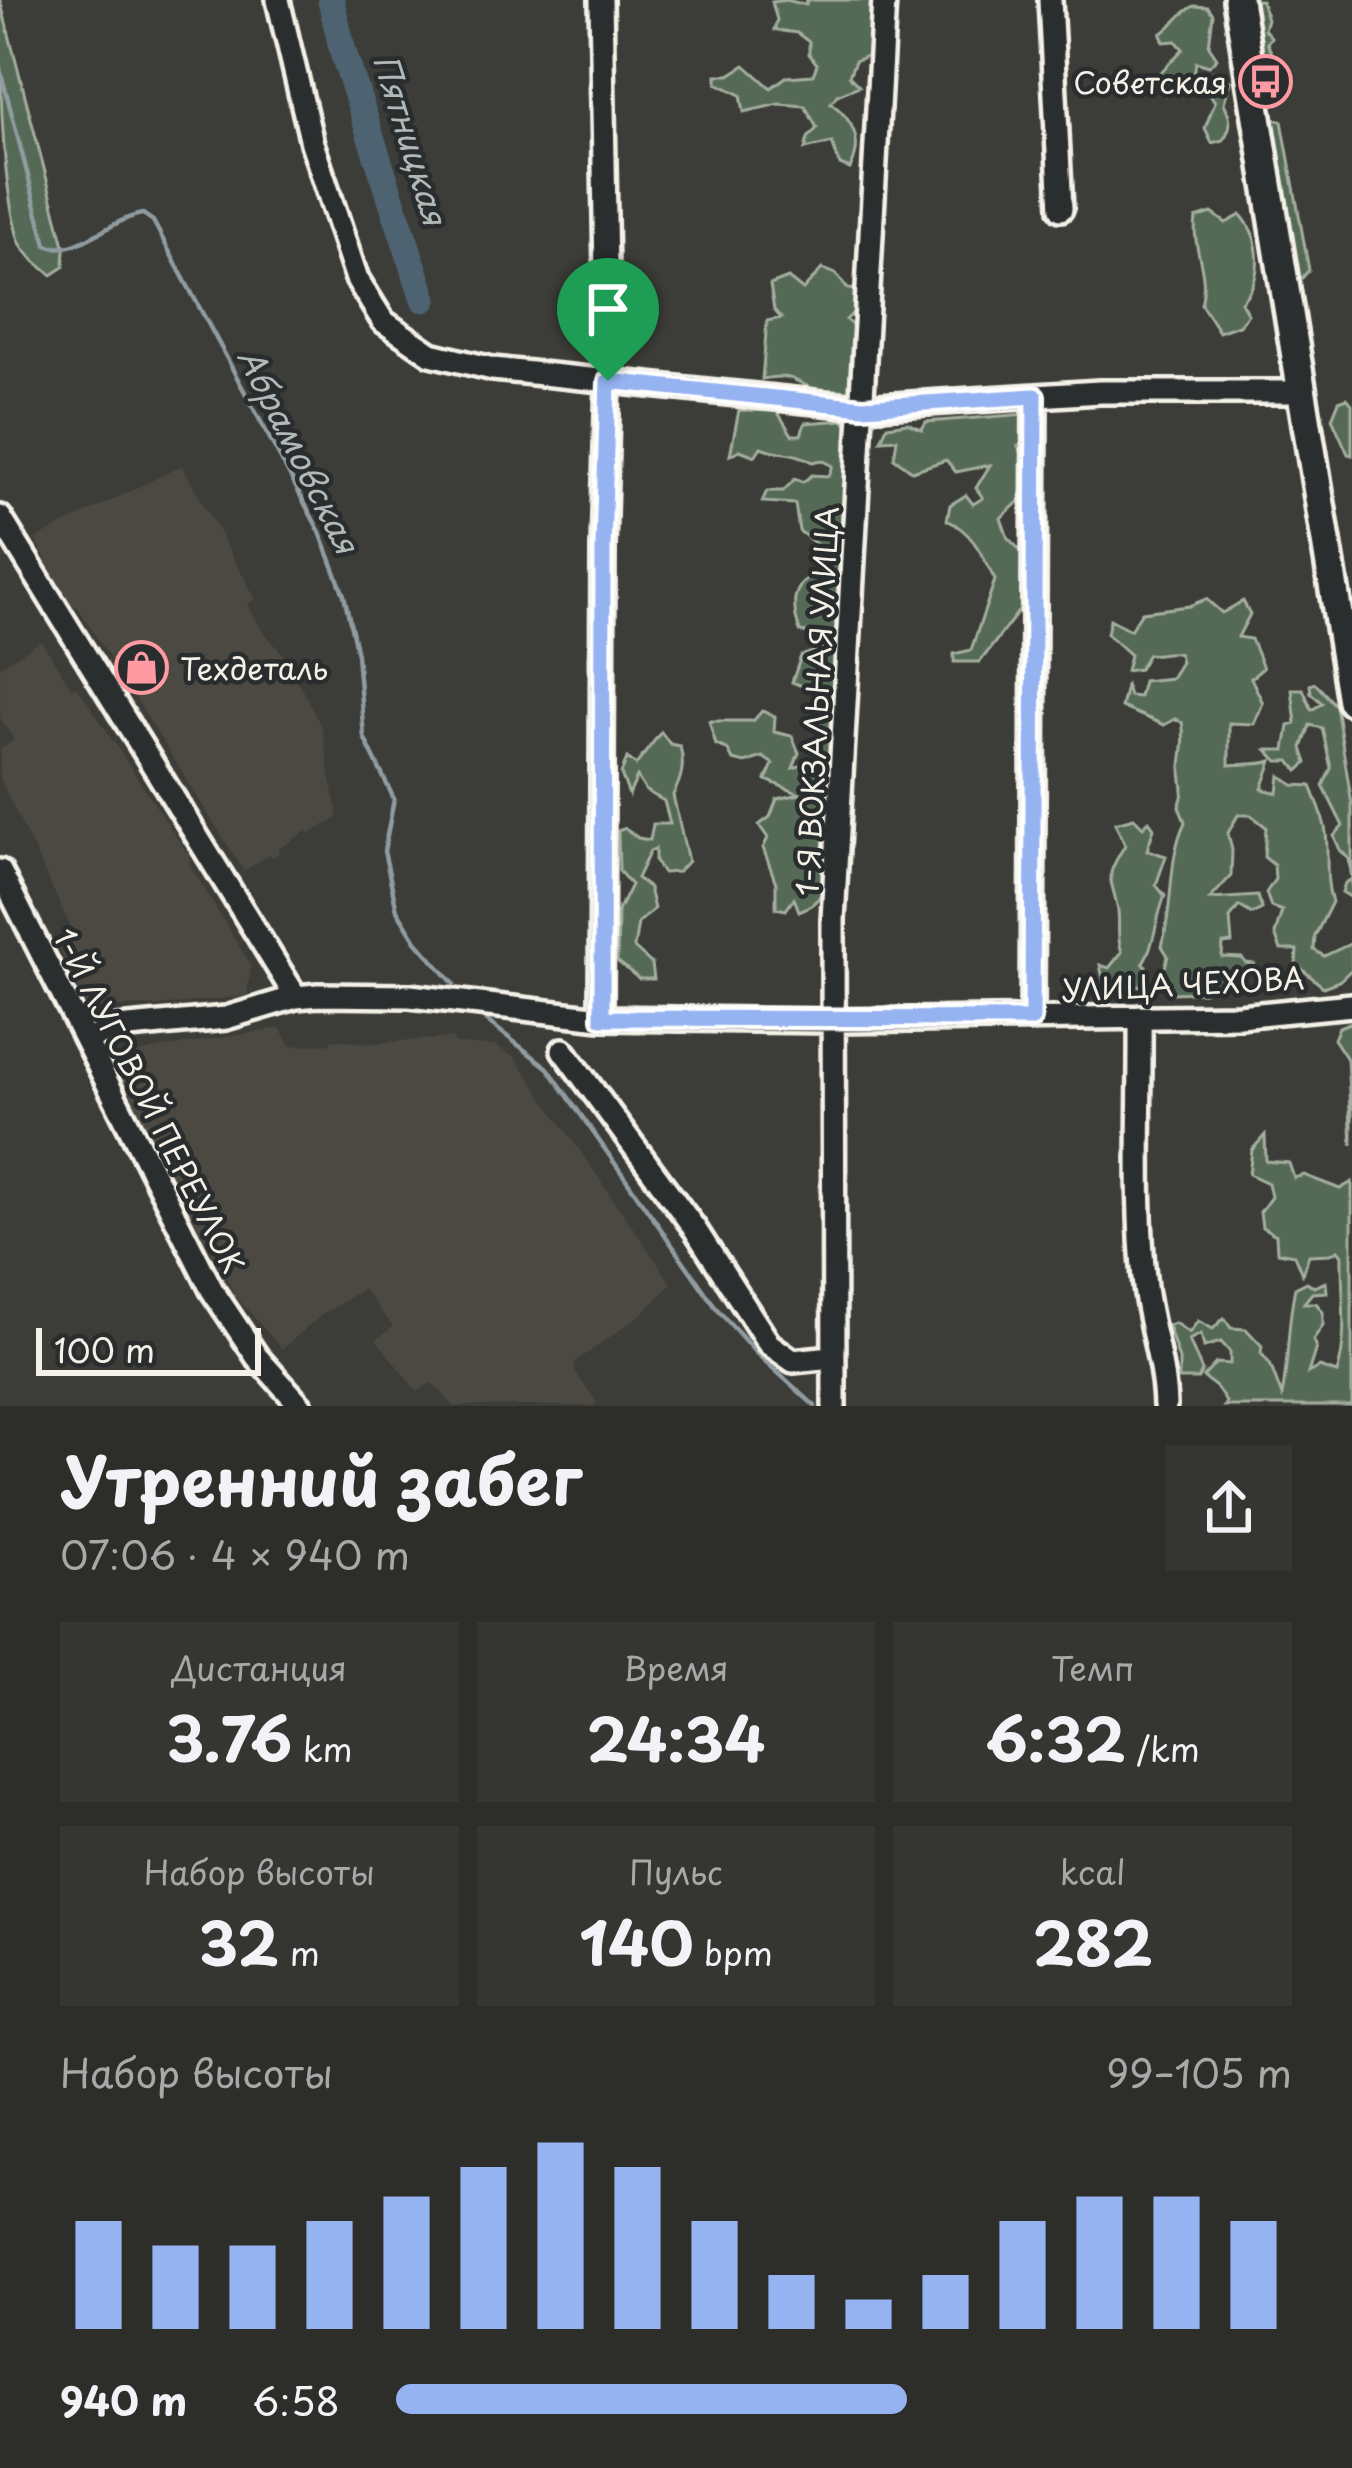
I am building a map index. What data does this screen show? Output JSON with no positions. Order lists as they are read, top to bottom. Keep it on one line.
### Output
{"streets":{"street":["1-Я ВОКЗАЛЬНАЯ УЛИЦА","УЛИЦА ЧЕХОВА","1-Й ЛУГОВОЙ ПЕРЕУЛОК"]},"crossings":[["1-Я ВОКЗАЛЬНАЯ УЛИЦА","УЛИЦА ЧЕХОВА"],["УЛИЦА ЧЕХОВА","1-Й ЛУГОВОЙ ПЕРЕУЛОК"]],"water":["Пятницкая","Абрамовская"],"places":{"bus stop":["Советская"],"shop":["Техдеталь"]},"scale_bar":"100 m","page":{"scale":"100 m","heading":["Утренний забег","07:06 · 4 × 940 m"],"stats":[["Дистанция","3.76 km"],["Время","24:34"],["Темп","6:32 /km"],["Набор высоты","32 m"],["Пульс","140 bpm"],["kcal","282"]],"chart":["Набор высоты","99–105 m"],"list":[{"name":"940 m","note":"6:58"}]}}
